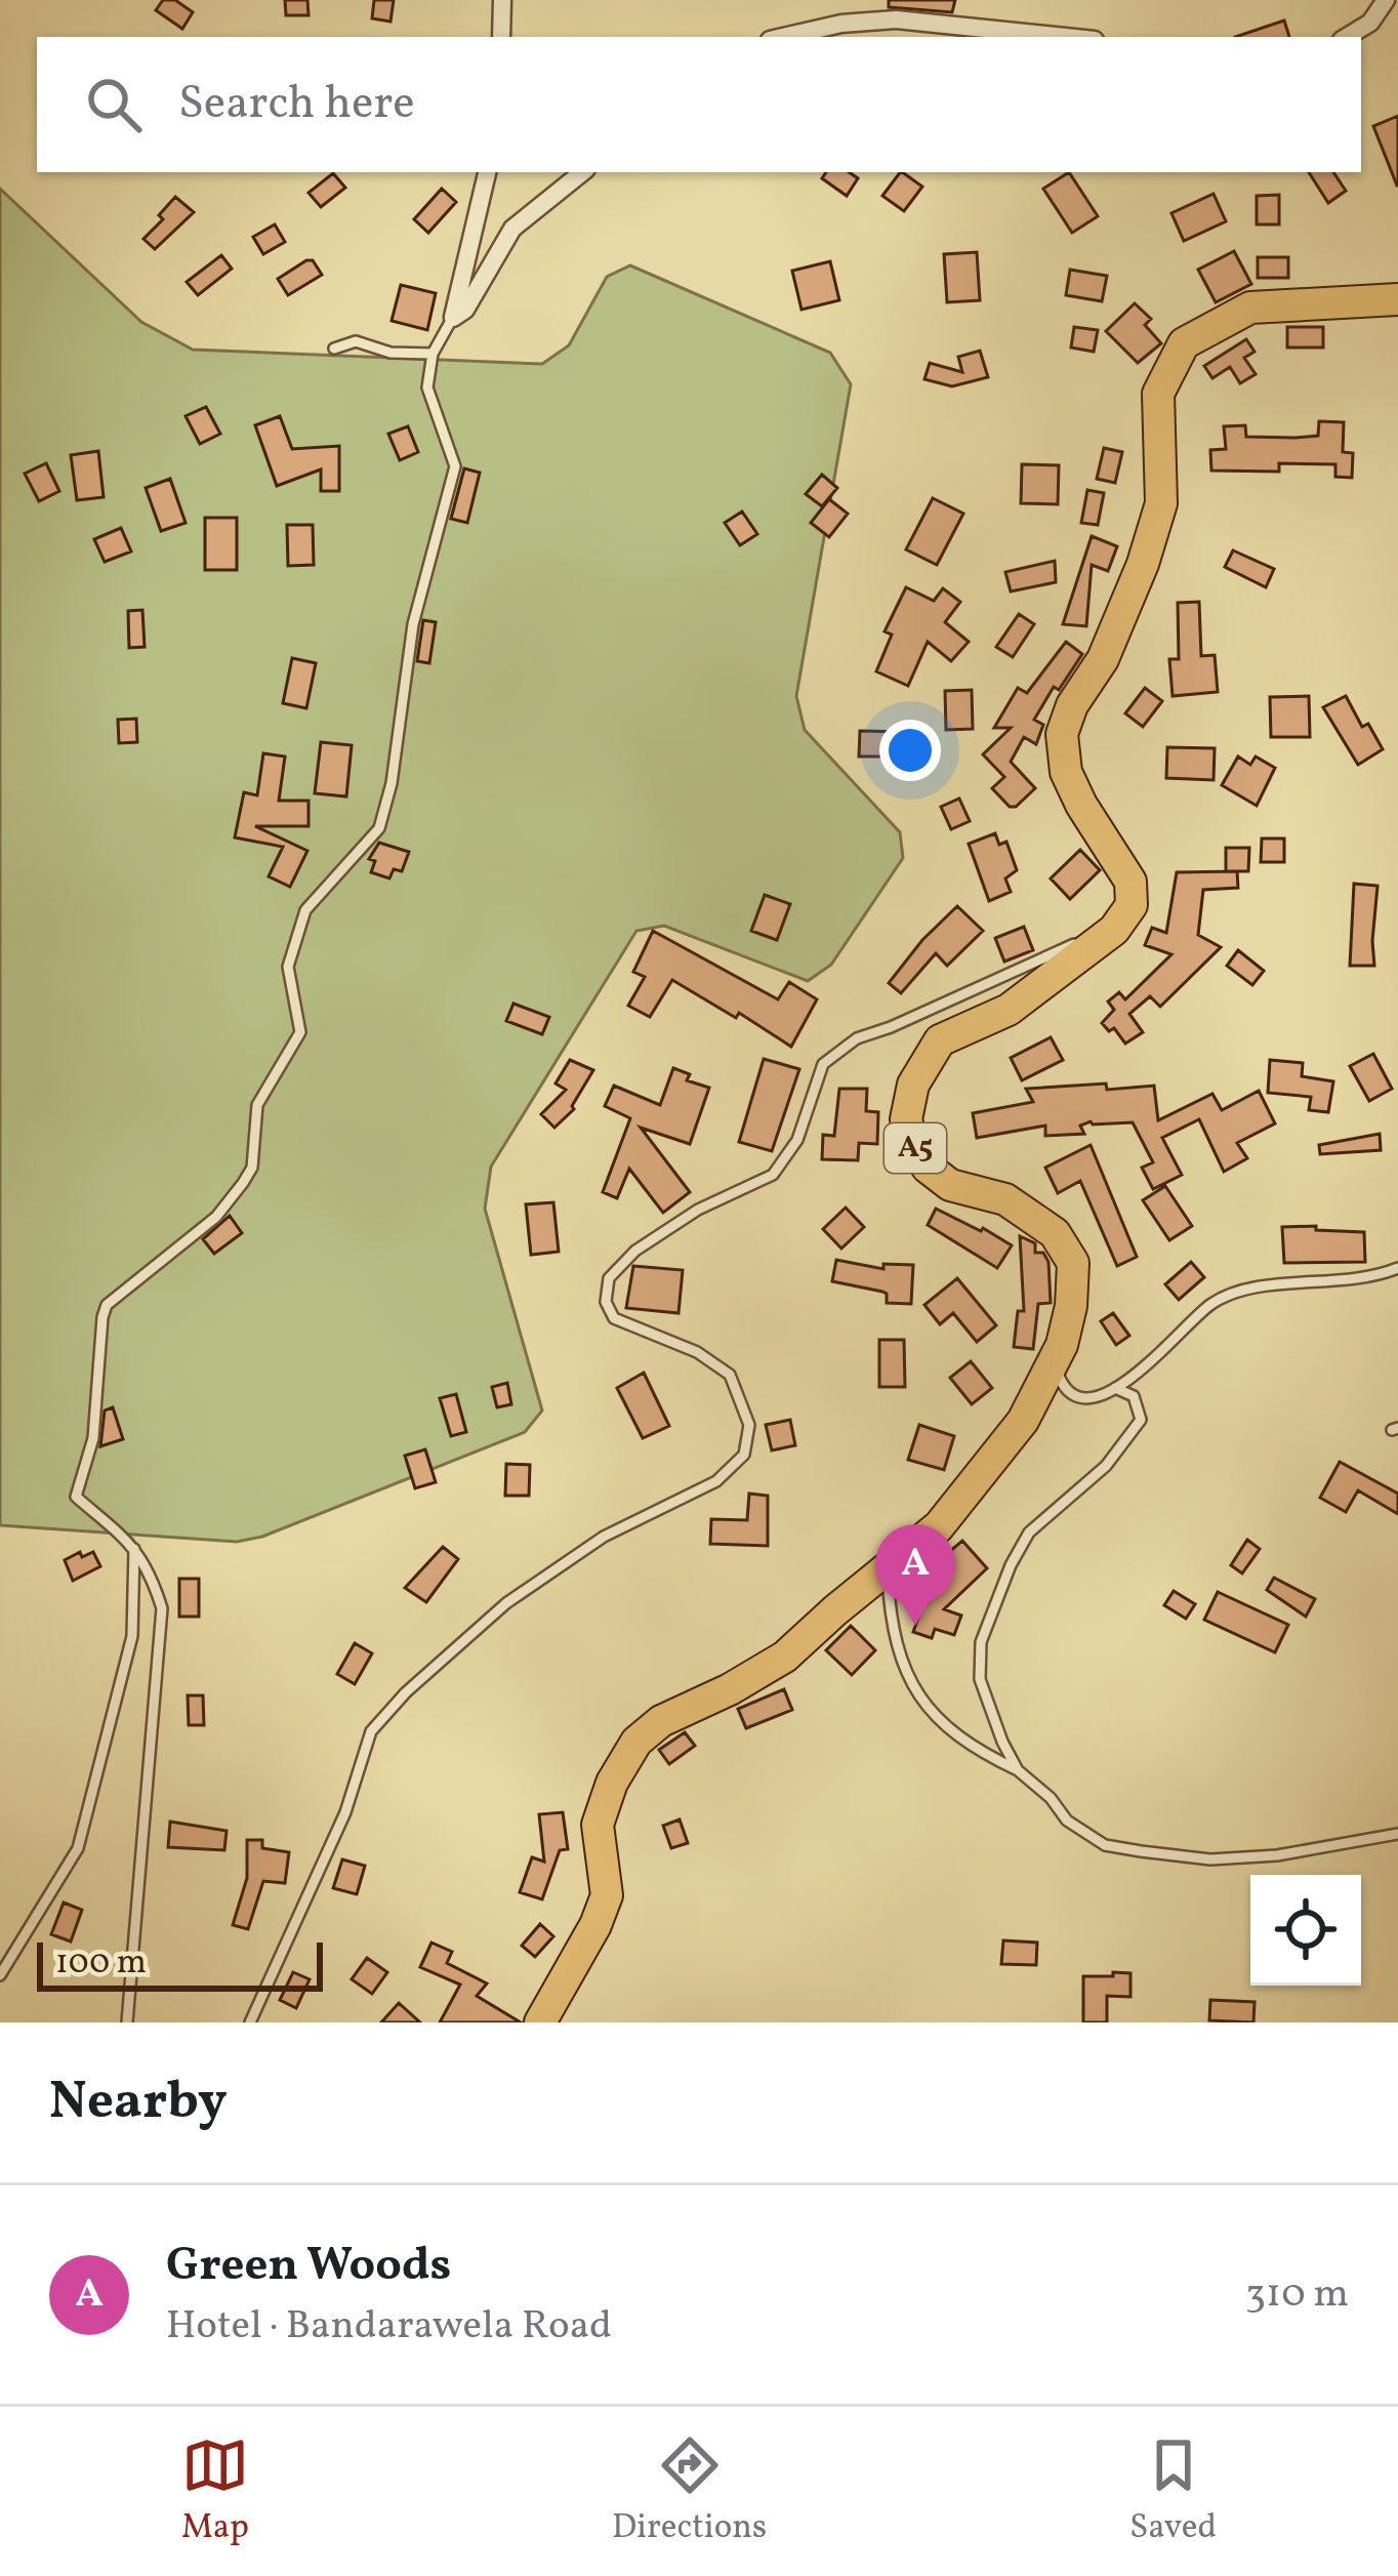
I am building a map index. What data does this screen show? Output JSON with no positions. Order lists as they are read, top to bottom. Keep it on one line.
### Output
{"streets":{"highway":["A5"]},"scale_bar":"100 m","page":{"search":"Search here","pins":"A","scale":"100 m","heading":"Nearby","list":[{"mark":"A","name":"Green Woods","note":"Hotel · Bandarawela Road","value":"310 m"}],"nav":["Map","Directions","Saved"]}}
